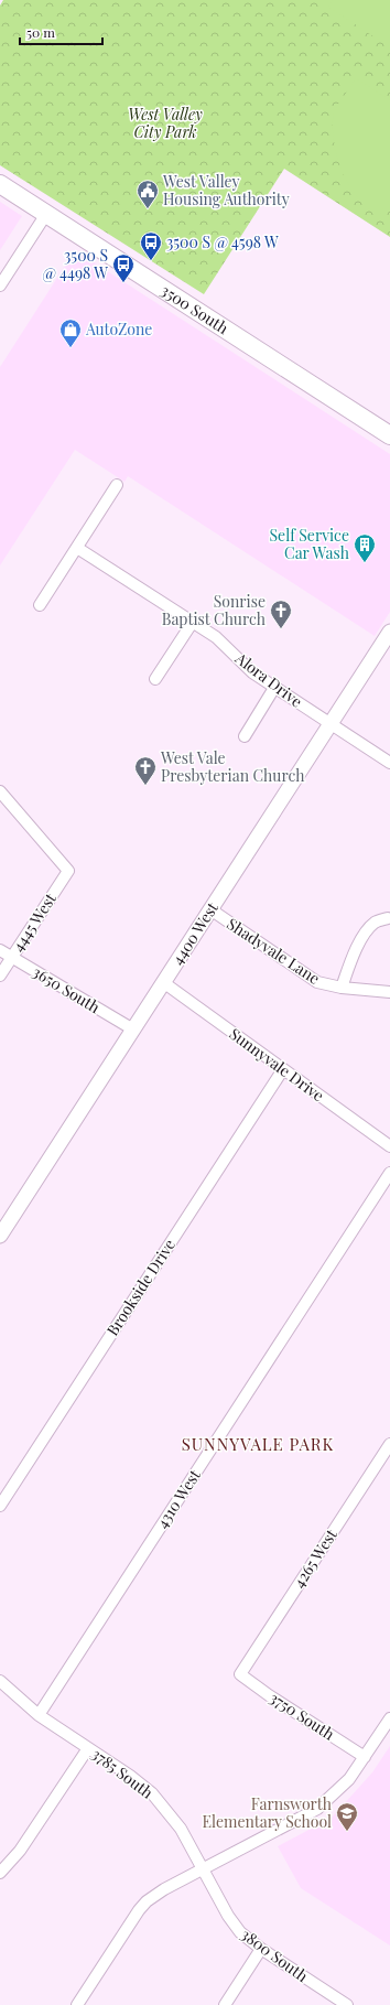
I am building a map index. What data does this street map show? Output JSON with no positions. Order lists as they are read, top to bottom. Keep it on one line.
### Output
{"streets":{"main road":["3500 South"],"street":["Alora Drive","4445 West","4400 West","Shadyvale Lane","3650 South","Sunnyvale Drive","Brookside Drive","4310 West","4265 West","3750 South","3785 South","3800 South"]},"crossings":[["Alora Drive","4400 West"],["4445 West","3650 South"],["4400 West","Shadyvale Lane"],["4400 West","3650 South"],["4400 West","Sunnyvale Drive"],["Sunnyvale Drive","Brookside Drive"],["4310 West","3785 South"],["4265 West","3750 South"],["3785 South","3800 South"]],"districts":["SUNNYVALE PARK"],"parks":["West Valley City Park"],"places":{"public building":["West Valley Housing Authority"],"bus stop":["3500 S @ 4598 W","3500 S @ 4498 W"],"shop":["AutoZone"],"building":["Self Service Car Wash"],"church":["Sonrise Baptist Church","West Vale Presbyterian Church"],"school or university":["Farnsworth Elementary School"]},"scale_bar":"50 m"}
